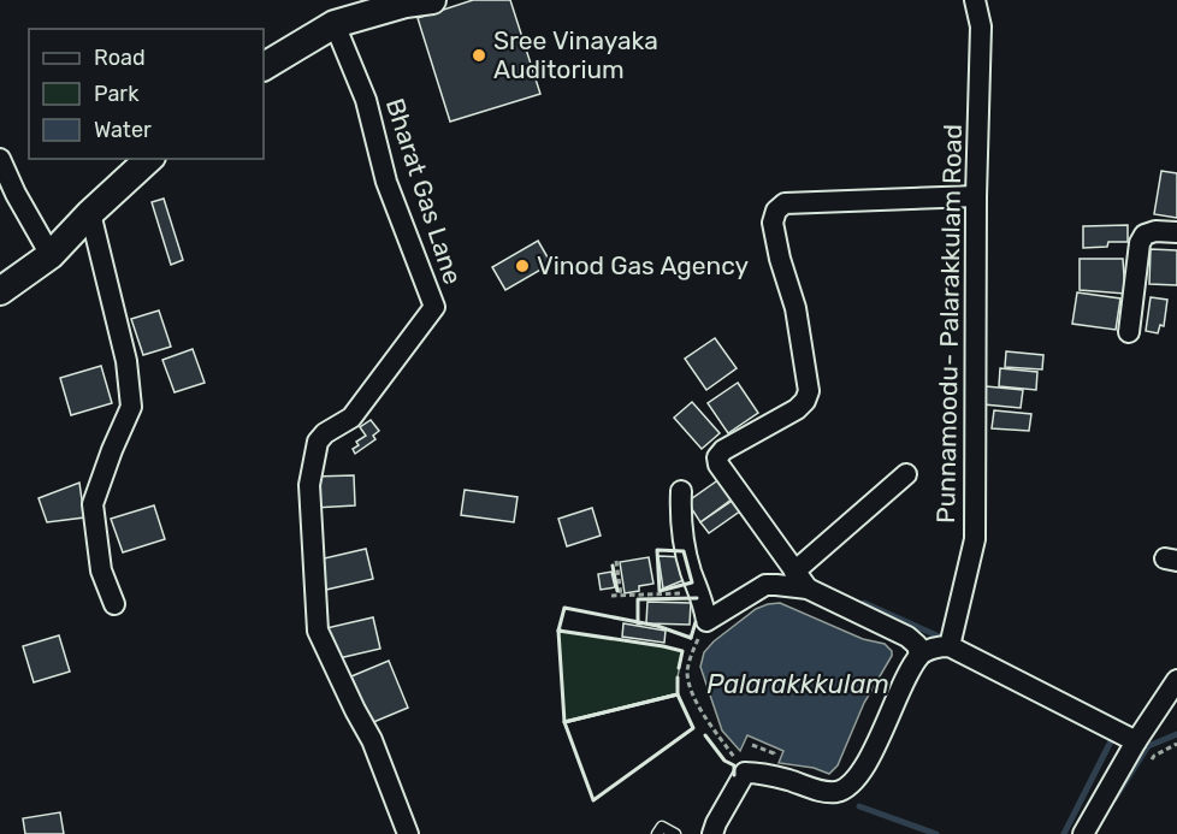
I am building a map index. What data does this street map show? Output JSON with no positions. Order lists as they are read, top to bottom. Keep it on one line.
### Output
{"streets":{"street":["Bharat Gas Lane","Punnamoodu- Palarakkulam Road"]},"water":["Palarakkkulam"],"places":["Sree Vinayaka Auditorium","Vinod Gas Agency"],"legend":["Road","Park","Water"]}
